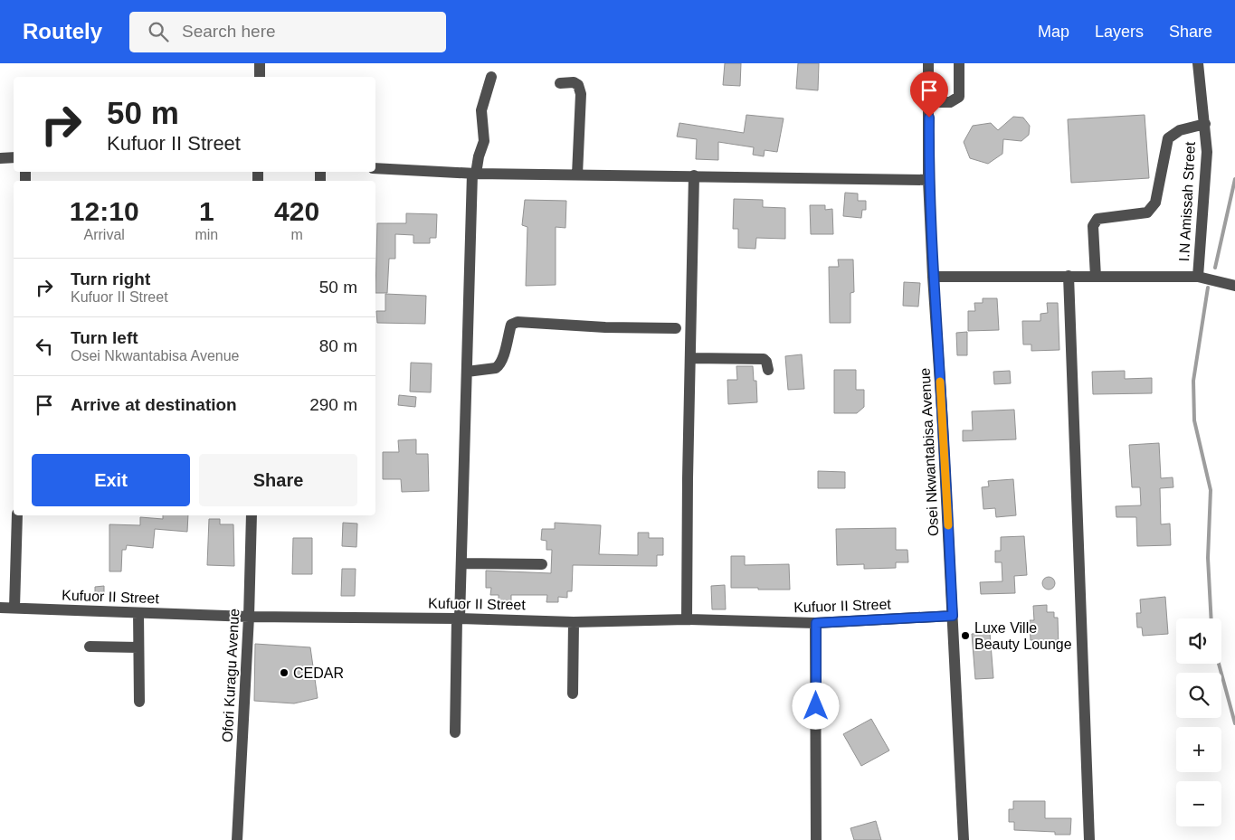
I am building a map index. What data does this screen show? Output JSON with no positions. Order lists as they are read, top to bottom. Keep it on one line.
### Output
{"streets":{"street":["I.N Amissah Street","Osei Nkwantabisa Avenue","Kufuor II Street","Ofori Kuragu Avenue"]},"crossings":[["Osei Nkwantabisa Avenue","Kufuor II Street"],["Kufuor II Street","Ofori Kuragu Avenue"]],"places":["Luxe Ville Beauty Lounge","CEDAR"],"page":{"header":"Routely","search":"Search here","nav":["Map","Layers","Share"],"turn":["50 m","Kufuor II Street"],"eta":["12:10","Arrival","1","min","420","m"],"list":[{"name":"Turn right","note":"Kufuor II Street","value":"50 m"},{"name":"Turn left","note":"Osei Nkwantabisa Avenue","value":"80 m"},{"name":"Arrive at destination","value":"290 m"}],"buttons":["Exit","Share"],"map_buttons":["+","−"]}}
